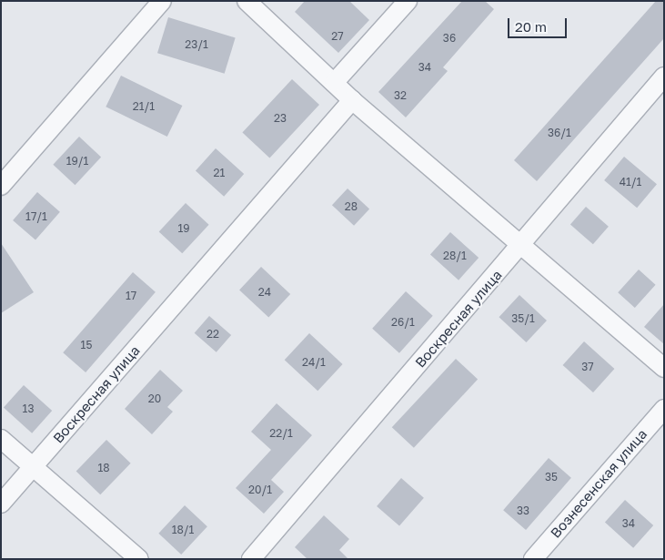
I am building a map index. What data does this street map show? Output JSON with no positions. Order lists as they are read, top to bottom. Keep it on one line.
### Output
{"streets":{"street":["Воскресная улица","Вознесенская улица"]},"house_numbers":["27","36","23/1","34","32","21/1","23","36/1","19/1","21","41/1","28","17/1","19","28/1","24","17","35/1","26/1","22","15","24/1","37","20","13","22/1","18","35","20/1","33","34","18/1"],"scale_bar":"20 m"}
